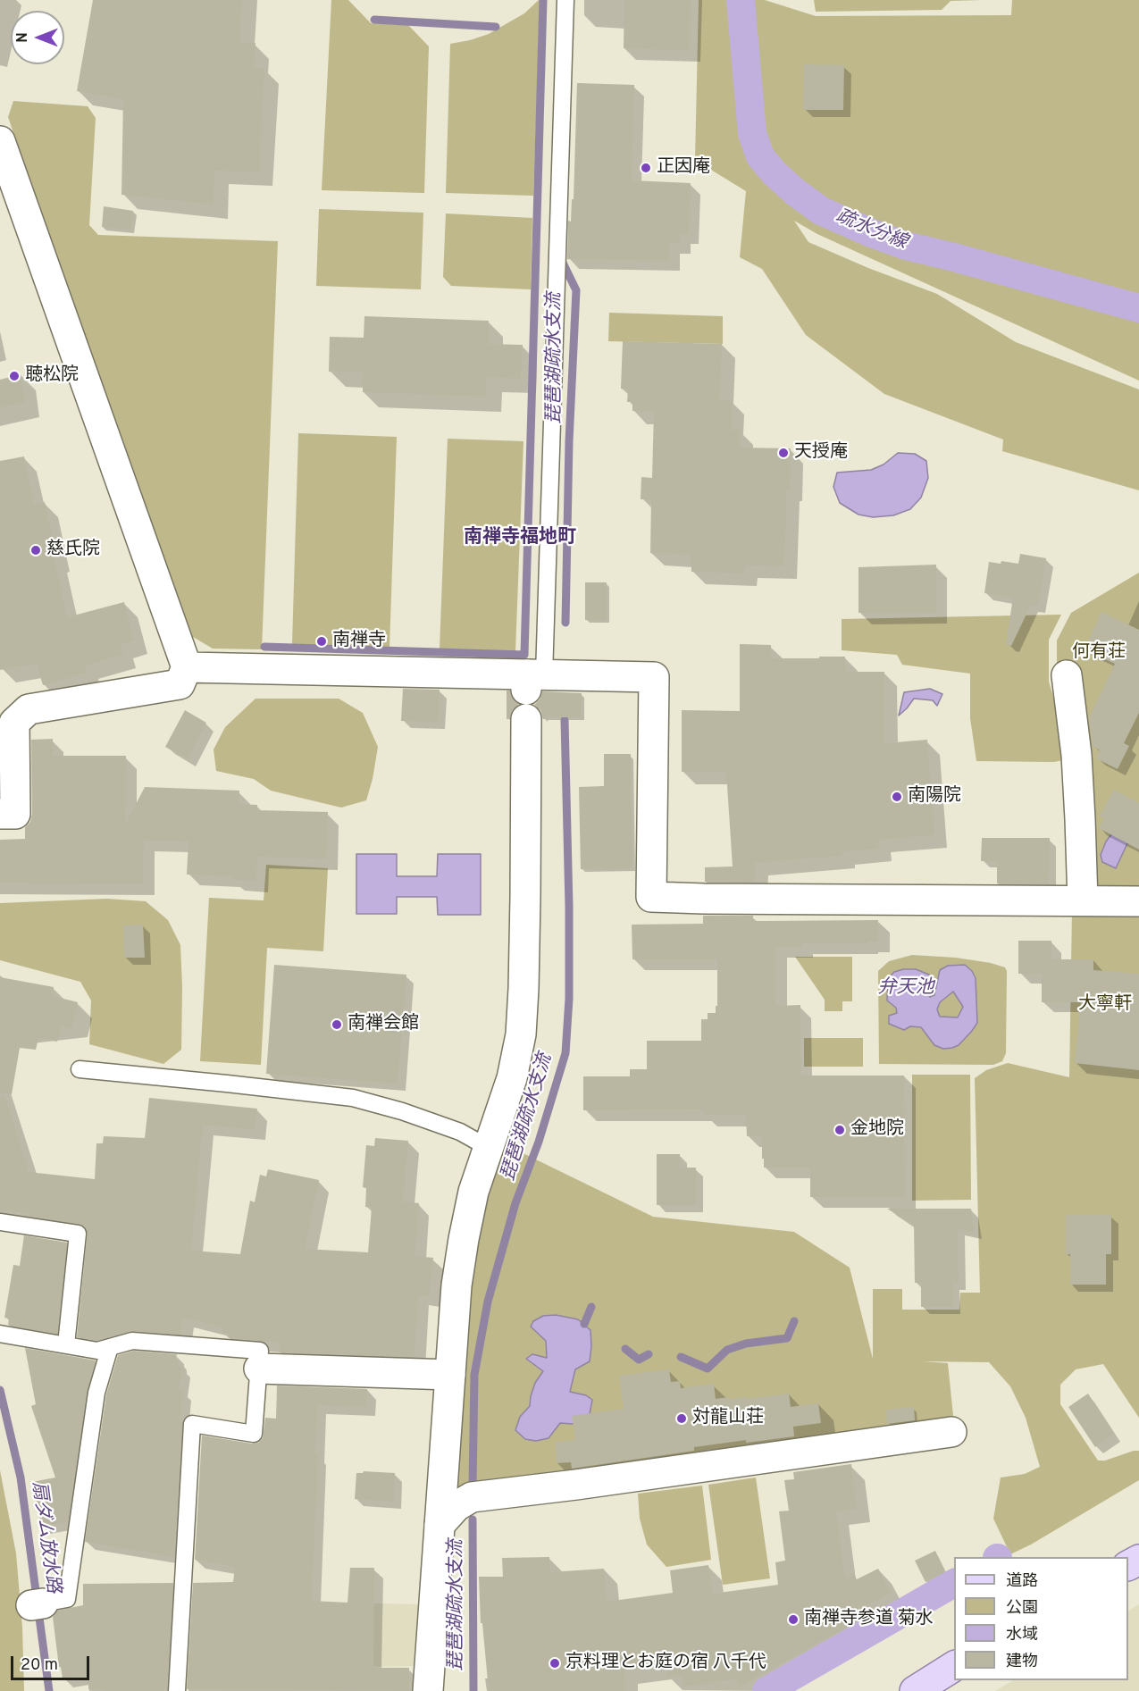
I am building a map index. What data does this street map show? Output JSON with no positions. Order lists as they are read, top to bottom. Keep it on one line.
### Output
{"districts":["南禅寺福地町"],"water":["疏水分線","琵琶湖疏水支流","弁天池","扇ダム放水路"],"parks":["何有荘","大寧軒"],"places":["正因庵","聴松院","天授庵","慈氏院","南禅寺","南陽院","南禅会館","金地院","対龍山荘","南禅寺参道 菊水","京料理とお庭の宿 八千代"],"legend":["道路","公園","水域","建物"],"scale_bar":"20 m","north":"left"}
